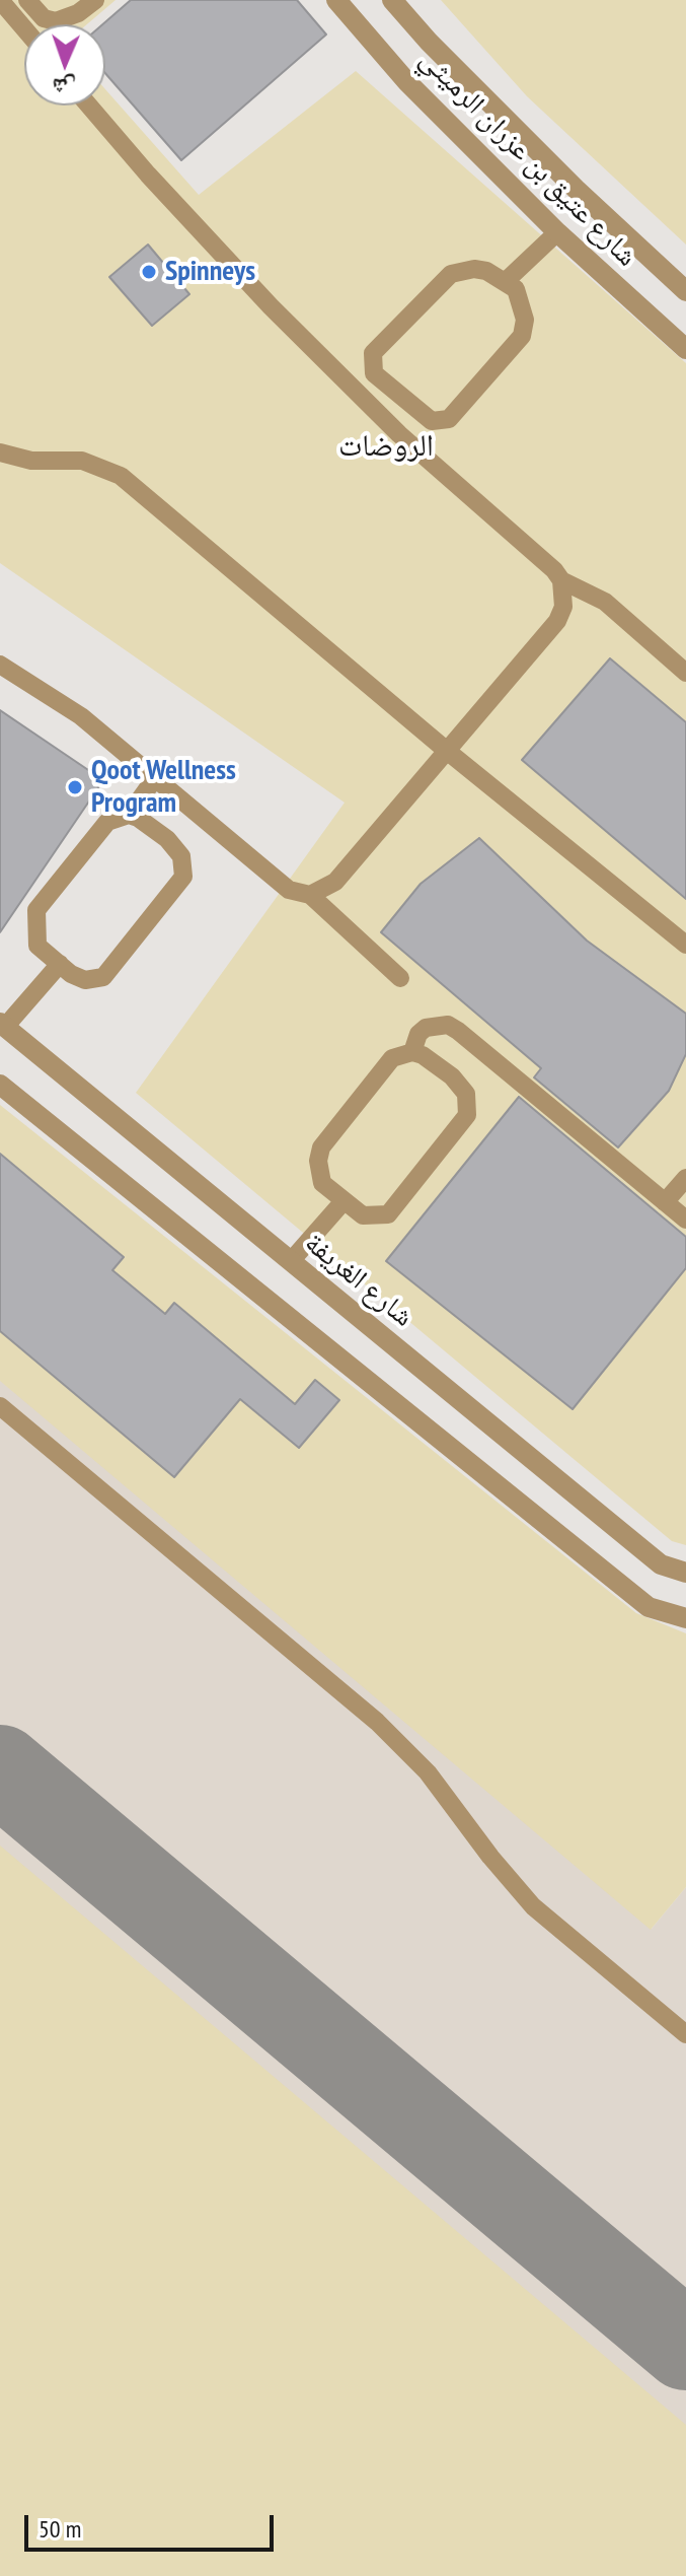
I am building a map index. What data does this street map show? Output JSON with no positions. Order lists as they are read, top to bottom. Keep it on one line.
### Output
{"streets":{"street":["شارع عتيق بن عزران الرميثي","شارع الغريفة"]},"districts":["الروضات"],"places":["Spinneys","Qoot Wellness Program"],"scale_bar":"50 m","north":"bottom"}
